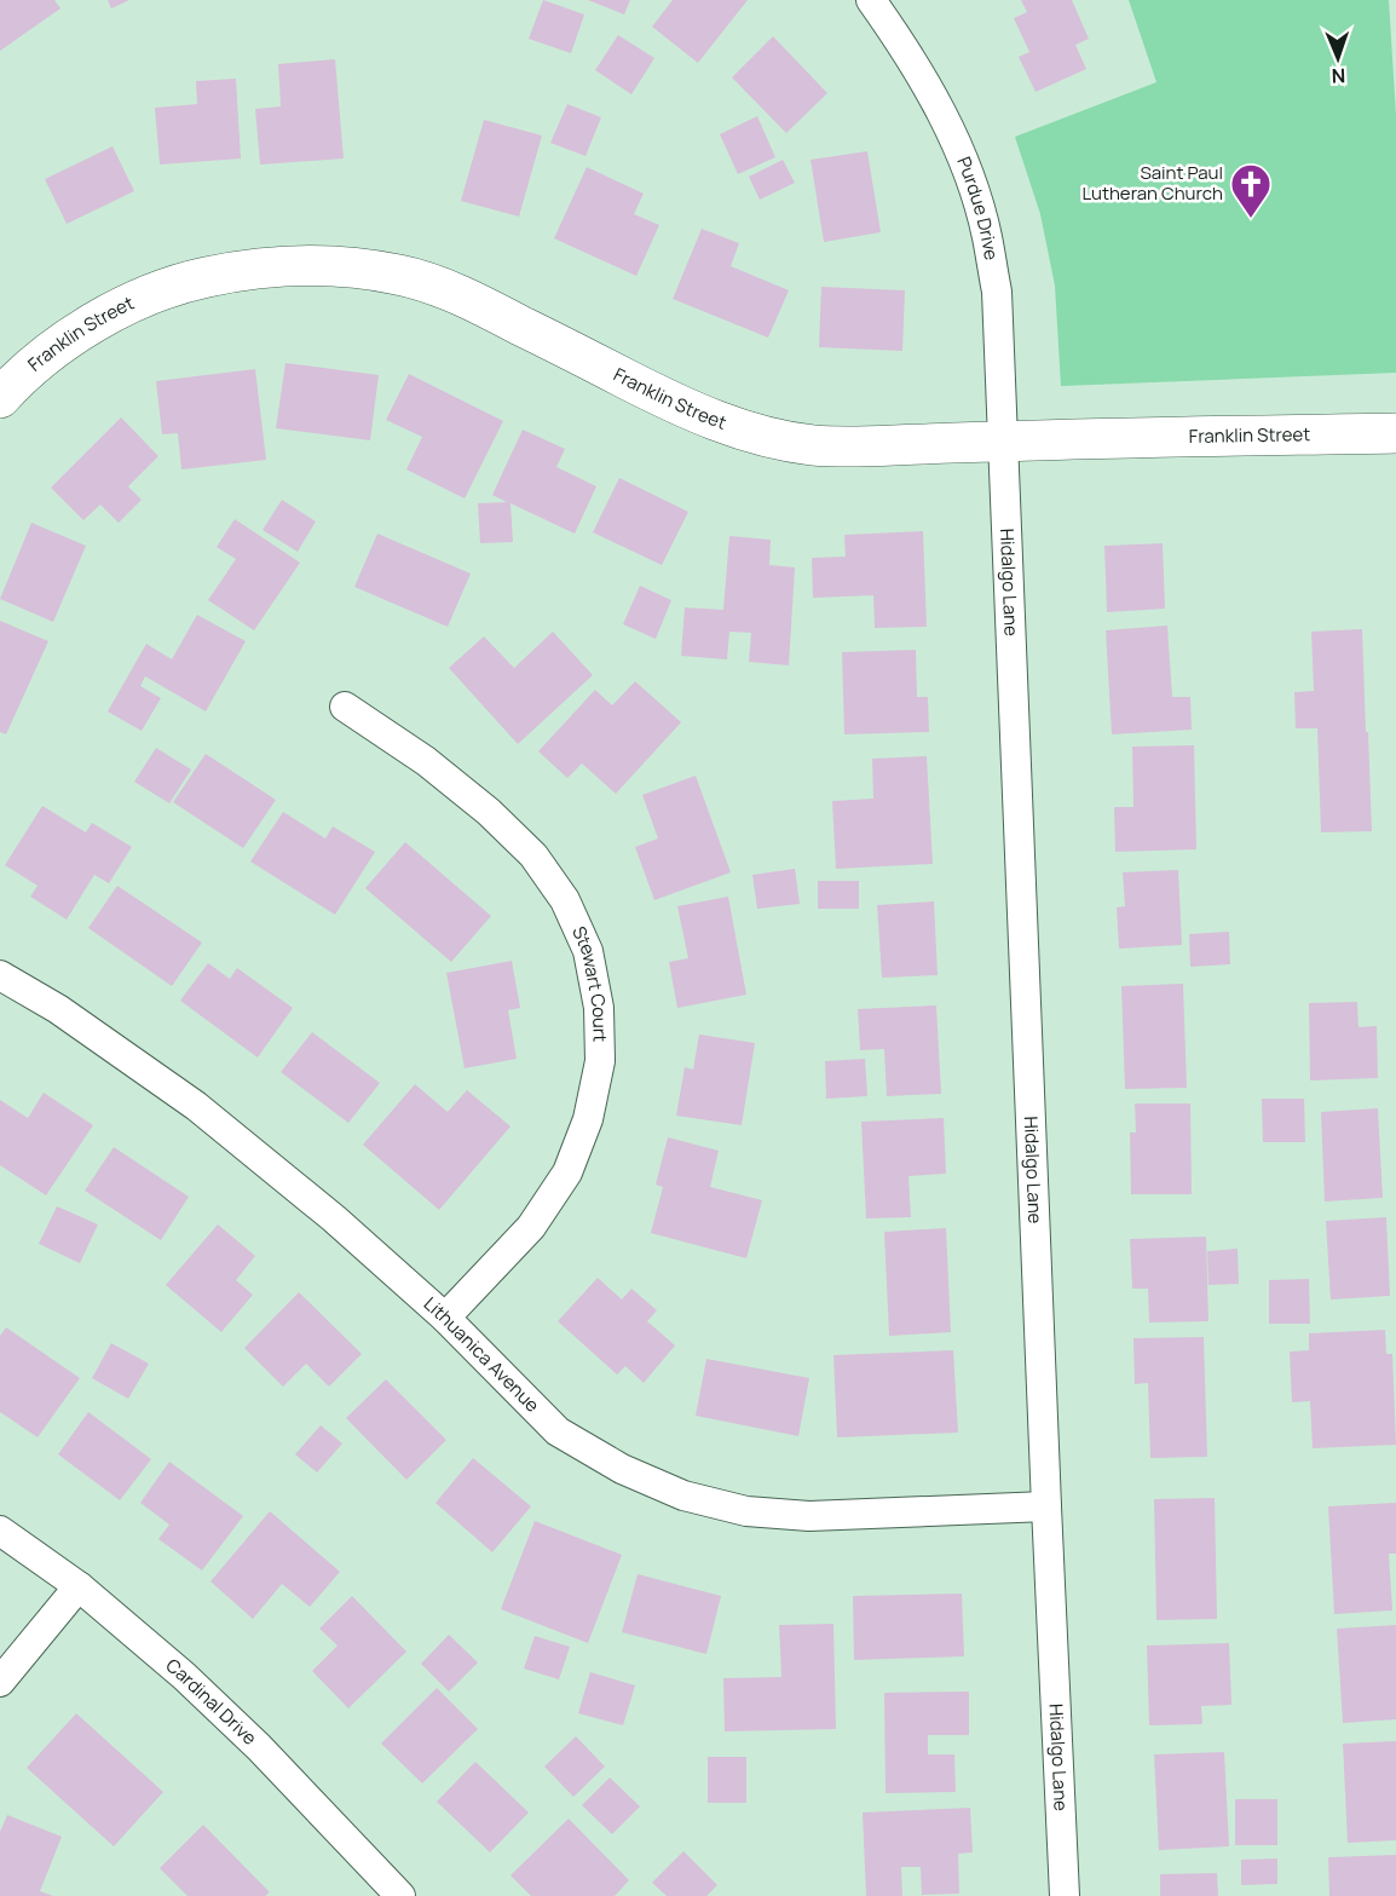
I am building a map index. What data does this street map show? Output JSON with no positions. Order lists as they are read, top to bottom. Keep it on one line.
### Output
{"streets":{"street":["Purdue Drive","Franklin Street","Hidalgo Lane","Stewart Court","Lithuanica Avenue","Cardinal Drive"]},"crossings":[["Purdue Drive","Franklin Street"],["Purdue Drive","Hidalgo Lane"],["Franklin Street","Hidalgo Lane"],["Hidalgo Lane","Lithuanica Avenue"],["Stewart Court","Lithuanica Avenue"]],"places":{"church":["Saint Paul Lutheran Church"]},"north":"bottom"}
